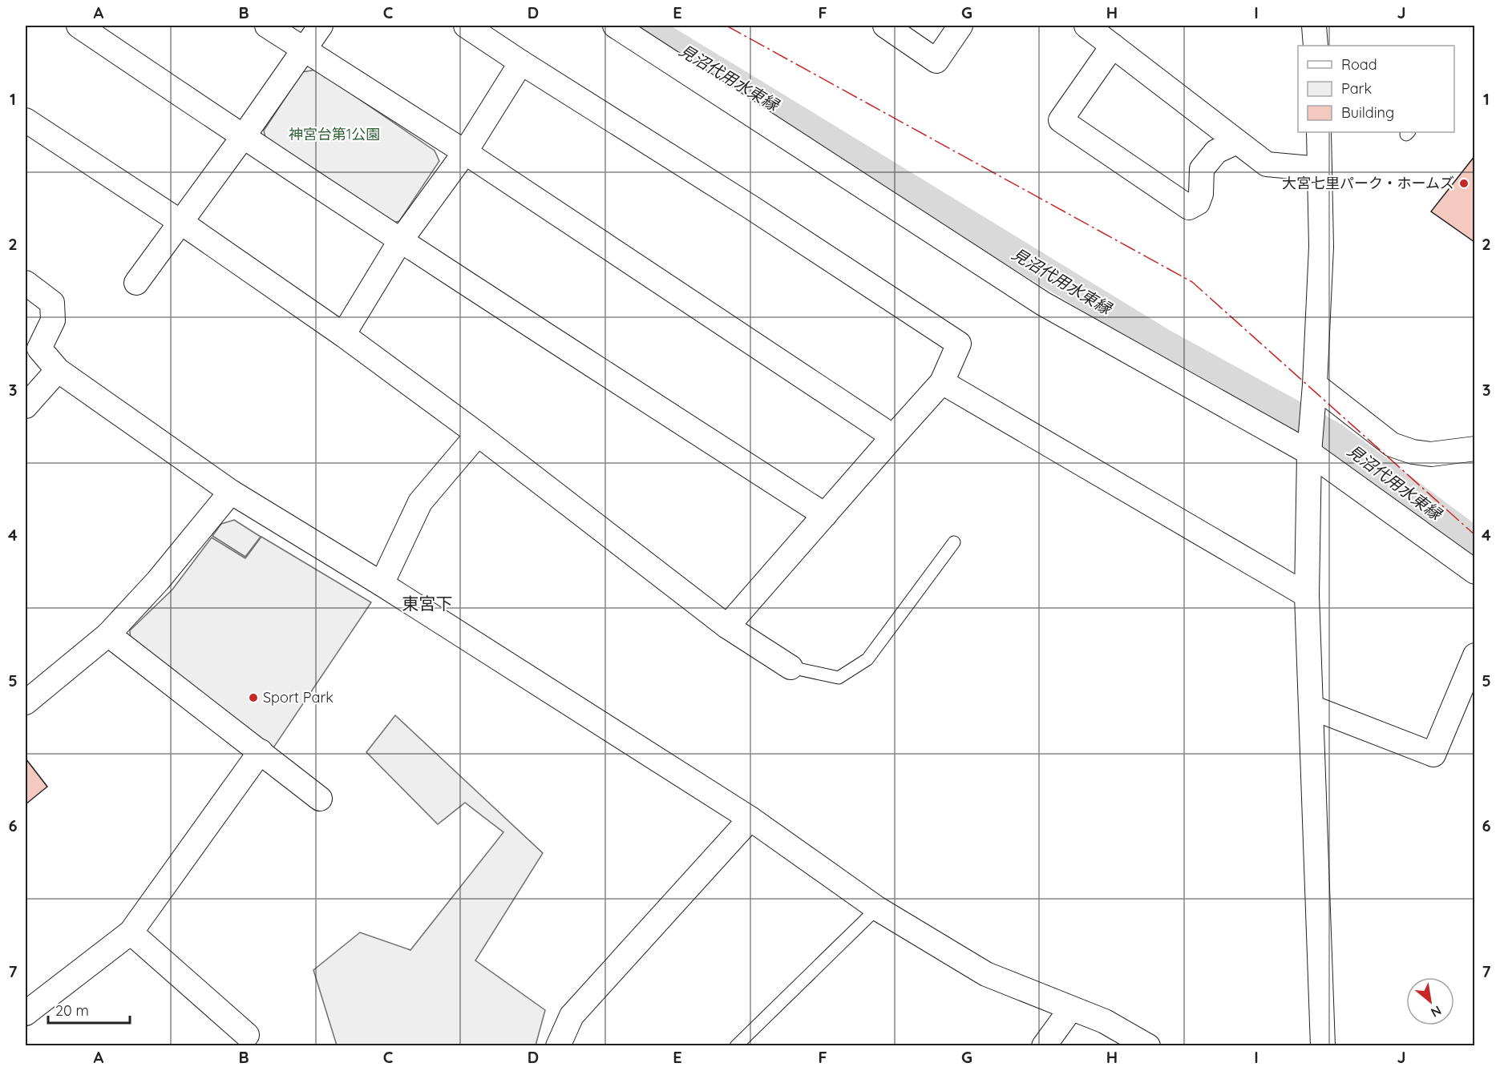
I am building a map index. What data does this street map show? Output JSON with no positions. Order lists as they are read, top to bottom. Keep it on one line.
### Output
{"districts":["東宮下"],"water":["見沼代用水東縁"],"parks":["神宮台第1公園"],"places":["大宮七里パーク・ホームズ","Sport Park"],"legend":["Road","Park","Building"],"scale_bar":"20 m","north":"bottom right","grid":{"columns":["A","B","C","D","E","F","G","H","I","J"],"rows":["1","2","3","4","5","6","7"]}}
